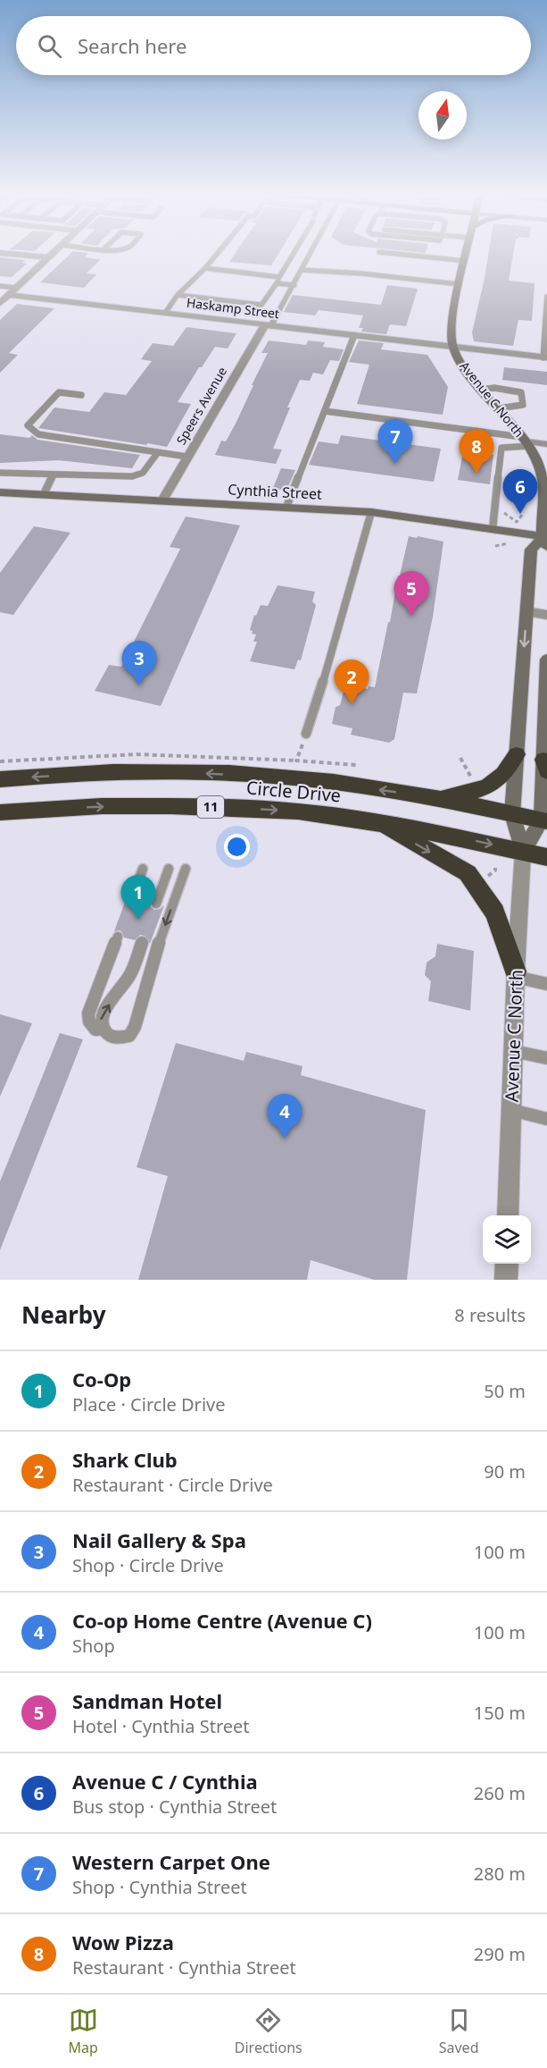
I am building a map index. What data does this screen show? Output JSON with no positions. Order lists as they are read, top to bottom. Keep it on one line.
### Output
{"streets":{"highway":["Circle Drive","11"],"main road":["Avenue C North","Cynthia Street"],"street":["Haskamp Street","Speers Avenue"]},"crossings":[["Haskamp Street","Avenue C North"],["Haskamp Street","Speers Avenue"],["Avenue C North","Cynthia Street"],["Avenue C North","Circle Drive"],["Speers Avenue","Cynthia Street"]],"north":"top","page":{"search":"Search here","pins":["7","8","6","5","3","2","1","4"],"heading":["Nearby","8 results"],"list":[{"mark":"1","name":"Co-Op","note":"Place · Circle Drive","value":"50 m"},{"mark":"2","name":"Shark Club","note":"Restaurant · Circle Drive","value":"90 m"},{"mark":"3","name":"Nail Gallery & Spa","note":"Shop · Circle Drive","value":"100 m"},{"mark":"4","name":"Co-op Home Centre (Avenue C)","note":"Shop","value":"100 m"},{"mark":"5","name":"Sandman Hotel","note":"Hotel · Cynthia Street","value":"150 m"},{"mark":"6","name":"Avenue C / Cynthia","note":"Bus stop · Cynthia Street","value":"260 m"},{"mark":"7","name":"Western Carpet One","note":"Shop · Cynthia Street","value":"280 m"},{"mark":"8","name":"Wow Pizza","note":"Restaurant · Cynthia Street","value":"290 m"}],"nav":["Map","Directions","Saved"]}}
